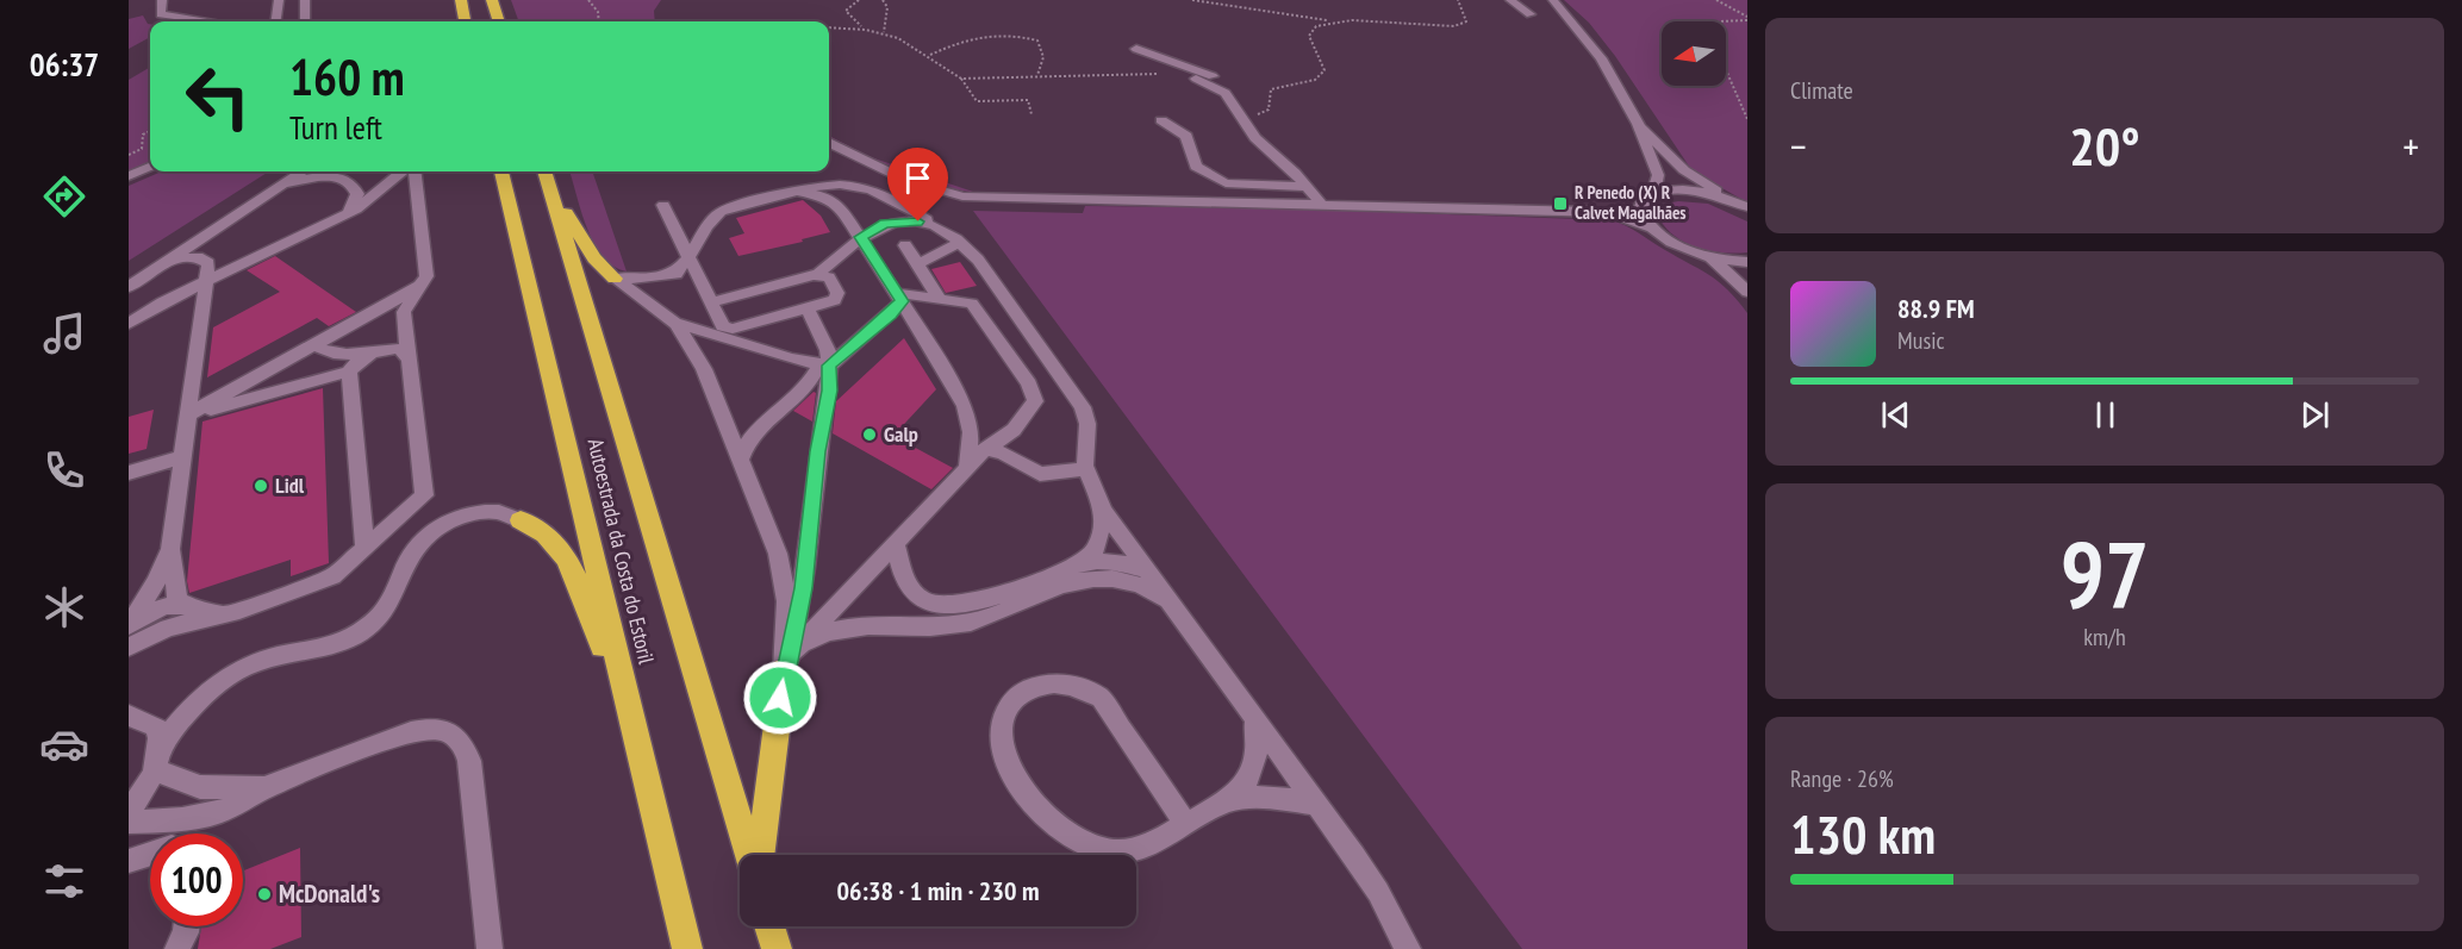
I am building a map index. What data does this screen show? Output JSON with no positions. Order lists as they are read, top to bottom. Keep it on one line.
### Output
{"streets":{"highway":["Autoestrada da Costa do Estoril"]},"places":{"transit":["R Penedo (X) R Calvet Magalhães"],"other":["Galp","Lidl","McDonald's"]},"north":"left","page":{"tabs":"06:37","tile":["Climate",["97","km/h"],["Range · 26%","130 km"]],"turn":["160 m","Turn left"],"heat":["−","20°","+"],"song":["88.9 FM","Music"],"limit":"100","trip":"06:38 · 1 min · 230 m"}}
